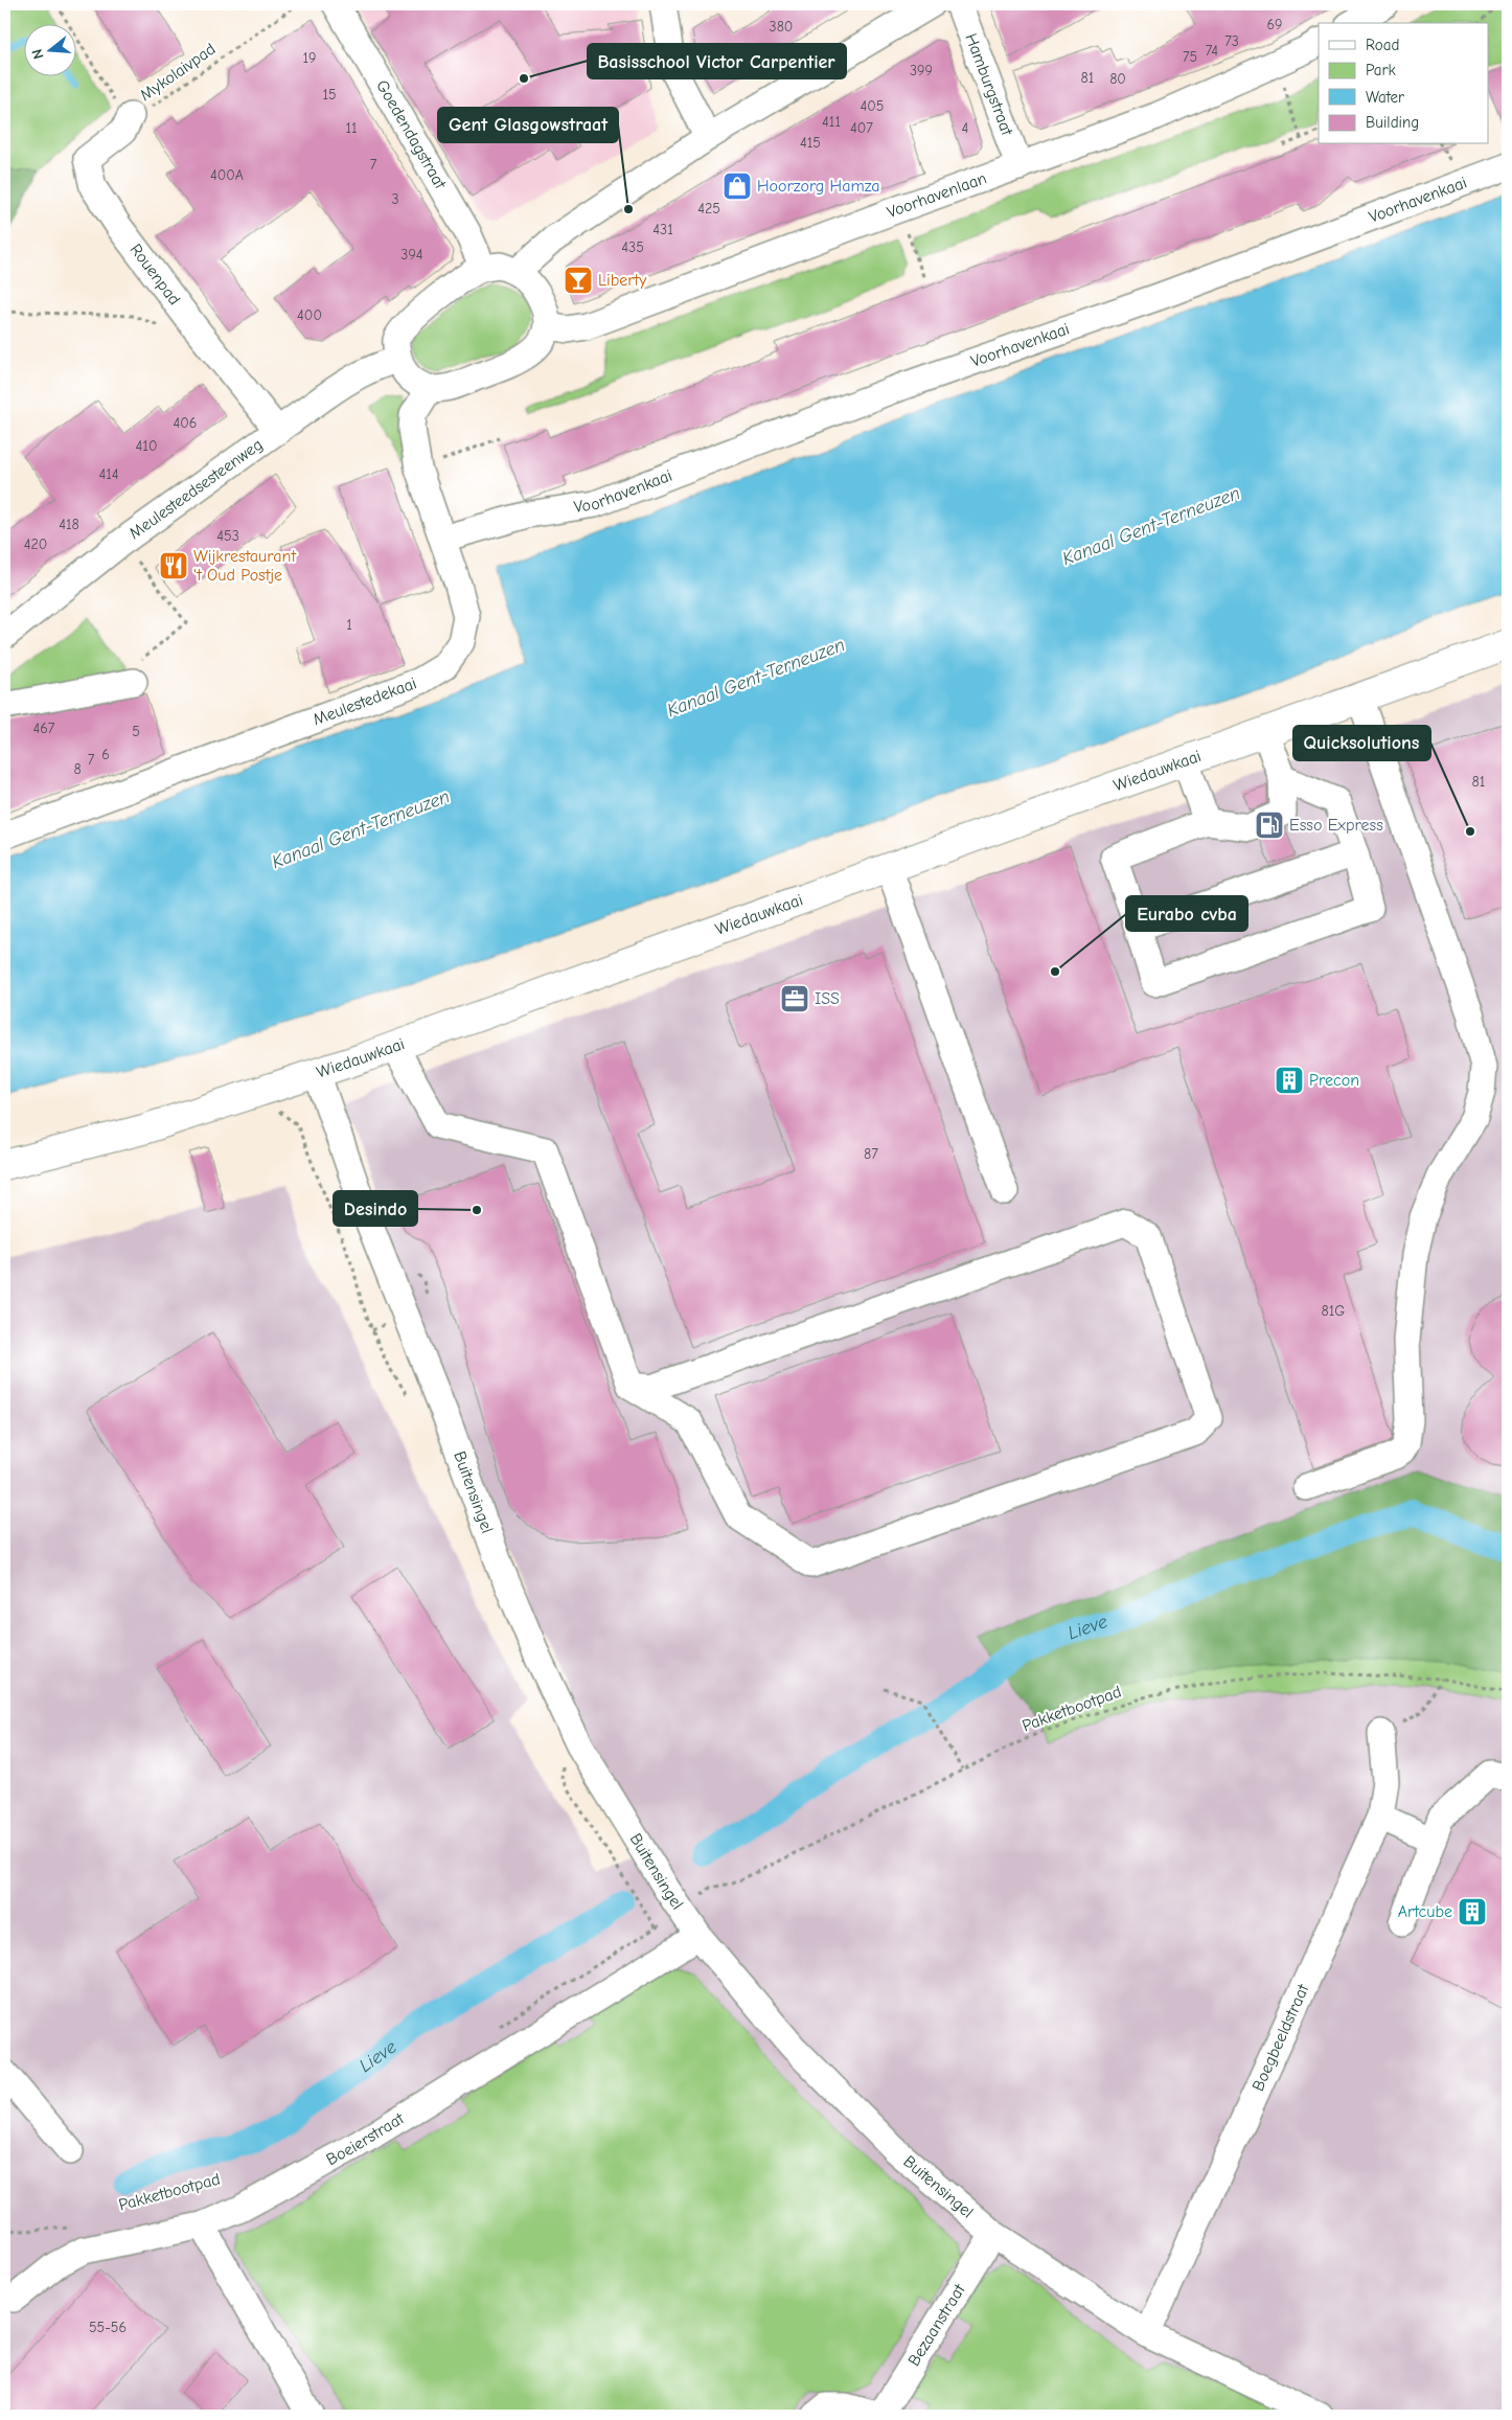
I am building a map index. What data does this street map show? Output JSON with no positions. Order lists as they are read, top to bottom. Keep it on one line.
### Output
{"streets":{"main road":["Wiedauwkaai"],"street":["Hamburgstraat","Goedendagstraat","Voorhavenlaan","Voorhavenkaai","Rouenpad","Meulesteedsesteenweg","Meulestedekaai","Buitensingel","Boegbeeldstraat","Boeierstraat","Bezaanstraat"],"path":["Mykolaivpad","Pakketbootpad"]},"crossings":[["Mykolaivpad","Rouenpad"],["Hamburgstraat","Voorhavenlaan"],["Goedendagstraat","Voorhavenlaan"],["Goedendagstraat","Meulesteedsesteenweg"],["Goedendagstraat","Meulestedekaai"],["Voorhavenlaan","Meulesteedsesteenweg"],["Voorhavenlaan","Meulestedekaai"],["Voorhavenkaai","Meulestedekaai"],["Rouenpad","Meulesteedsesteenweg"],["Meulesteedsesteenweg","Meulestedekaai"],["Wiedauwkaai","Buitensingel"],["Buitensingel","Pakketbootpad"],["Buitensingel","Boegbeeldstraat"],["Buitensingel","Boeierstraat"],["Buitensingel","Bezaanstraat"]],"water":["Kanaal Gent-Terneuzen","Lieve"],"places":{"other":["Basisschool Victor Carpentier","Gent Glasgowstraat","Quicksolutions","Eurabo cvba","Desindo"],"shop":["Hoorzorg Hamza"],"bar":["Liberty"],"restaurant":["Wijkrestaurant 't Oud Postje"],"fuel station":["Esso Express"],"office":["ISS"],"building":["Precon","Artcube"]},"house_numbers":["69","380","73","74","75","19","399","81","80","15","405","411","11","407","4","415","7","400A","3","425","431","435","394","400","406","410","414","418","453","420","1","467","5","6","7","8","81","87","81G","55-56"],"legend":["Road","Park","Water","Building"],"north":"left"}
